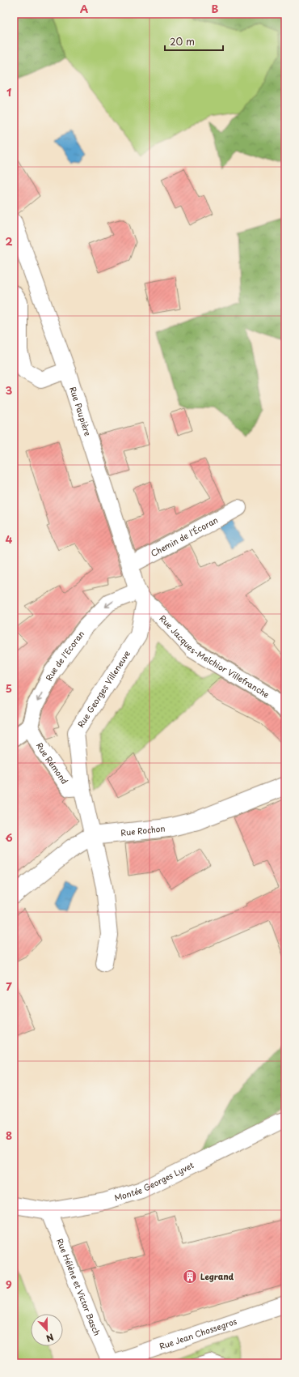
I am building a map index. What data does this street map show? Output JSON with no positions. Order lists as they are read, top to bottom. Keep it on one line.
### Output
{"streets":{"street":["Rue Paupière","Chemin de l'Écoran","Rue de l'Ecoran","Rue Jacques-Melchior Villefranche","Rue Georges Villeneuve","Rue Rémond","Rue Rochon","Montée Georges Lyvet","Rue Hélène et Victor Basch","Rue Jean Chossegros"]},"crossings":[["Rue Paupière","Chemin de l'Écoran"],["Rue Paupière","Rue de l'Ecoran"],["Rue Paupière","Rue Jacques-Melchior Villefranche"],["Rue Paupière","Rue Georges Villeneuve"],["Rue de l'Ecoran","Rue Jacques-Melchior Villefranche"],["Rue de l'Ecoran","Rue Georges Villeneuve"],["Rue de l'Ecoran","Rue Rémond"],["Rue Jacques-Melchior Villefranche","Rue Georges Villeneuve"],["Rue Georges Villeneuve","Rue Rémond"],["Rue Georges Villeneuve","Rue Rochon"],["Montée Georges Lyvet","Rue Hélène et Victor Basch"],["Rue Hélène et Victor Basch","Rue Jean Chossegros"]],"one_way":["Rue de l'Ecoran"],"places":{"building":["Legrand"]},"scale_bar":"20 m","north":"bottom","grid":{"columns":["A","B"],"rows":["1","2","3","4","5","6","7","8","9"]}}
